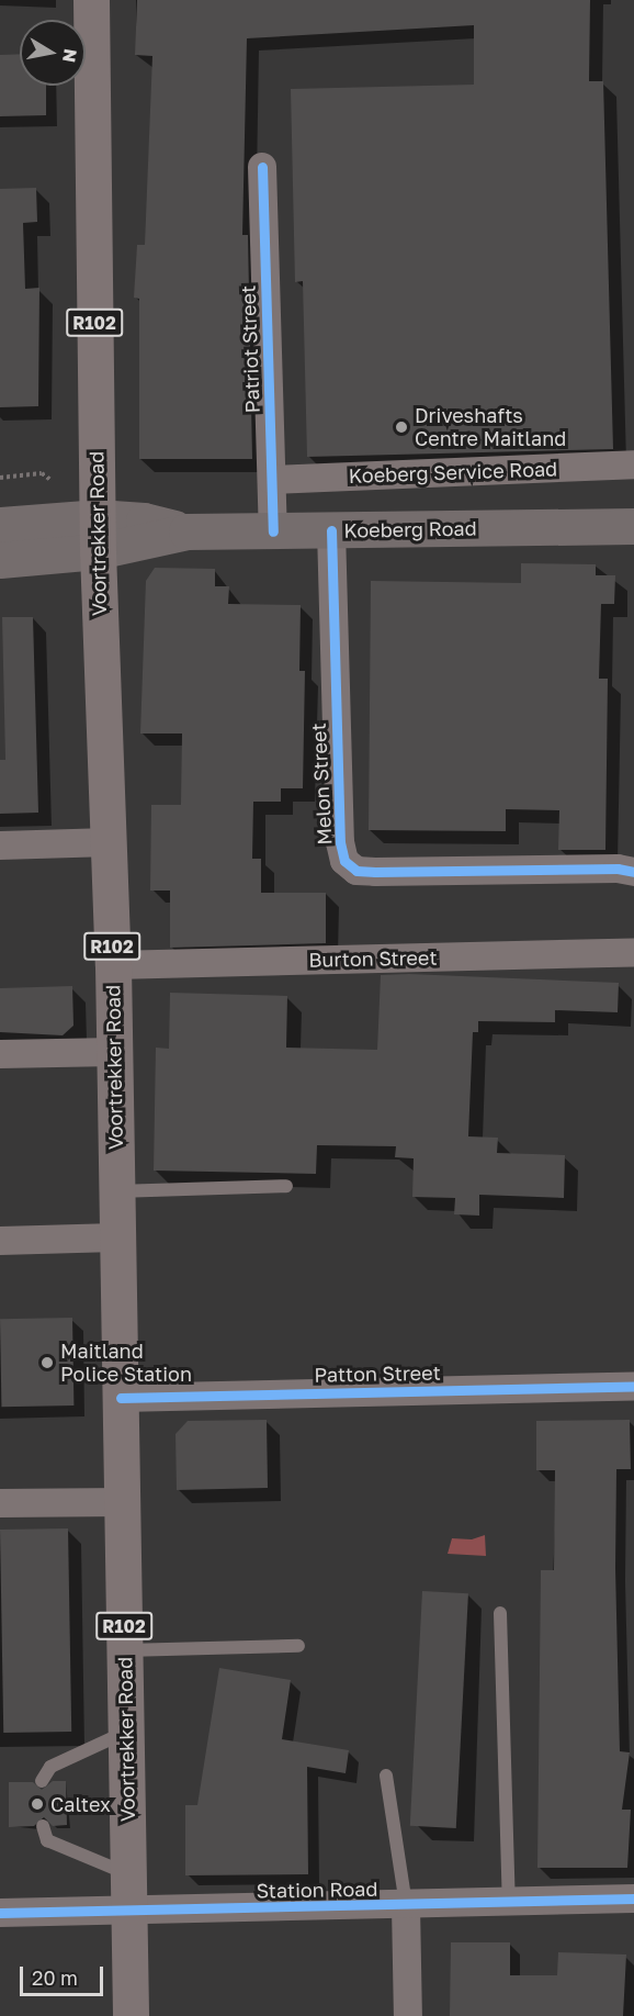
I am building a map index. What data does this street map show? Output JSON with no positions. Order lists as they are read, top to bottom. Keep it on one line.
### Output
{"streets":{"main road":["R102","Koeberg Road","Voortrekker Road"],"street":["Patriot Street","Koeberg Service Road","Melon Street","Burton Street","Patton Street","Station Road"]},"crossings":[["Patriot Street","Koeberg Service Road"],["Patriot Street","Koeberg Road"],["Koeberg Road","Voortrekker Road"],["Koeberg Road","Melon Street"],["Voortrekker Road","Burton Street"],["Voortrekker Road","Patton Street"],["Voortrekker Road","Station Road"]],"places":["Driveshafts Centre Maitland","Maitland Police Station","Caltex"],"scale_bar":"20 m","north":"right"}
